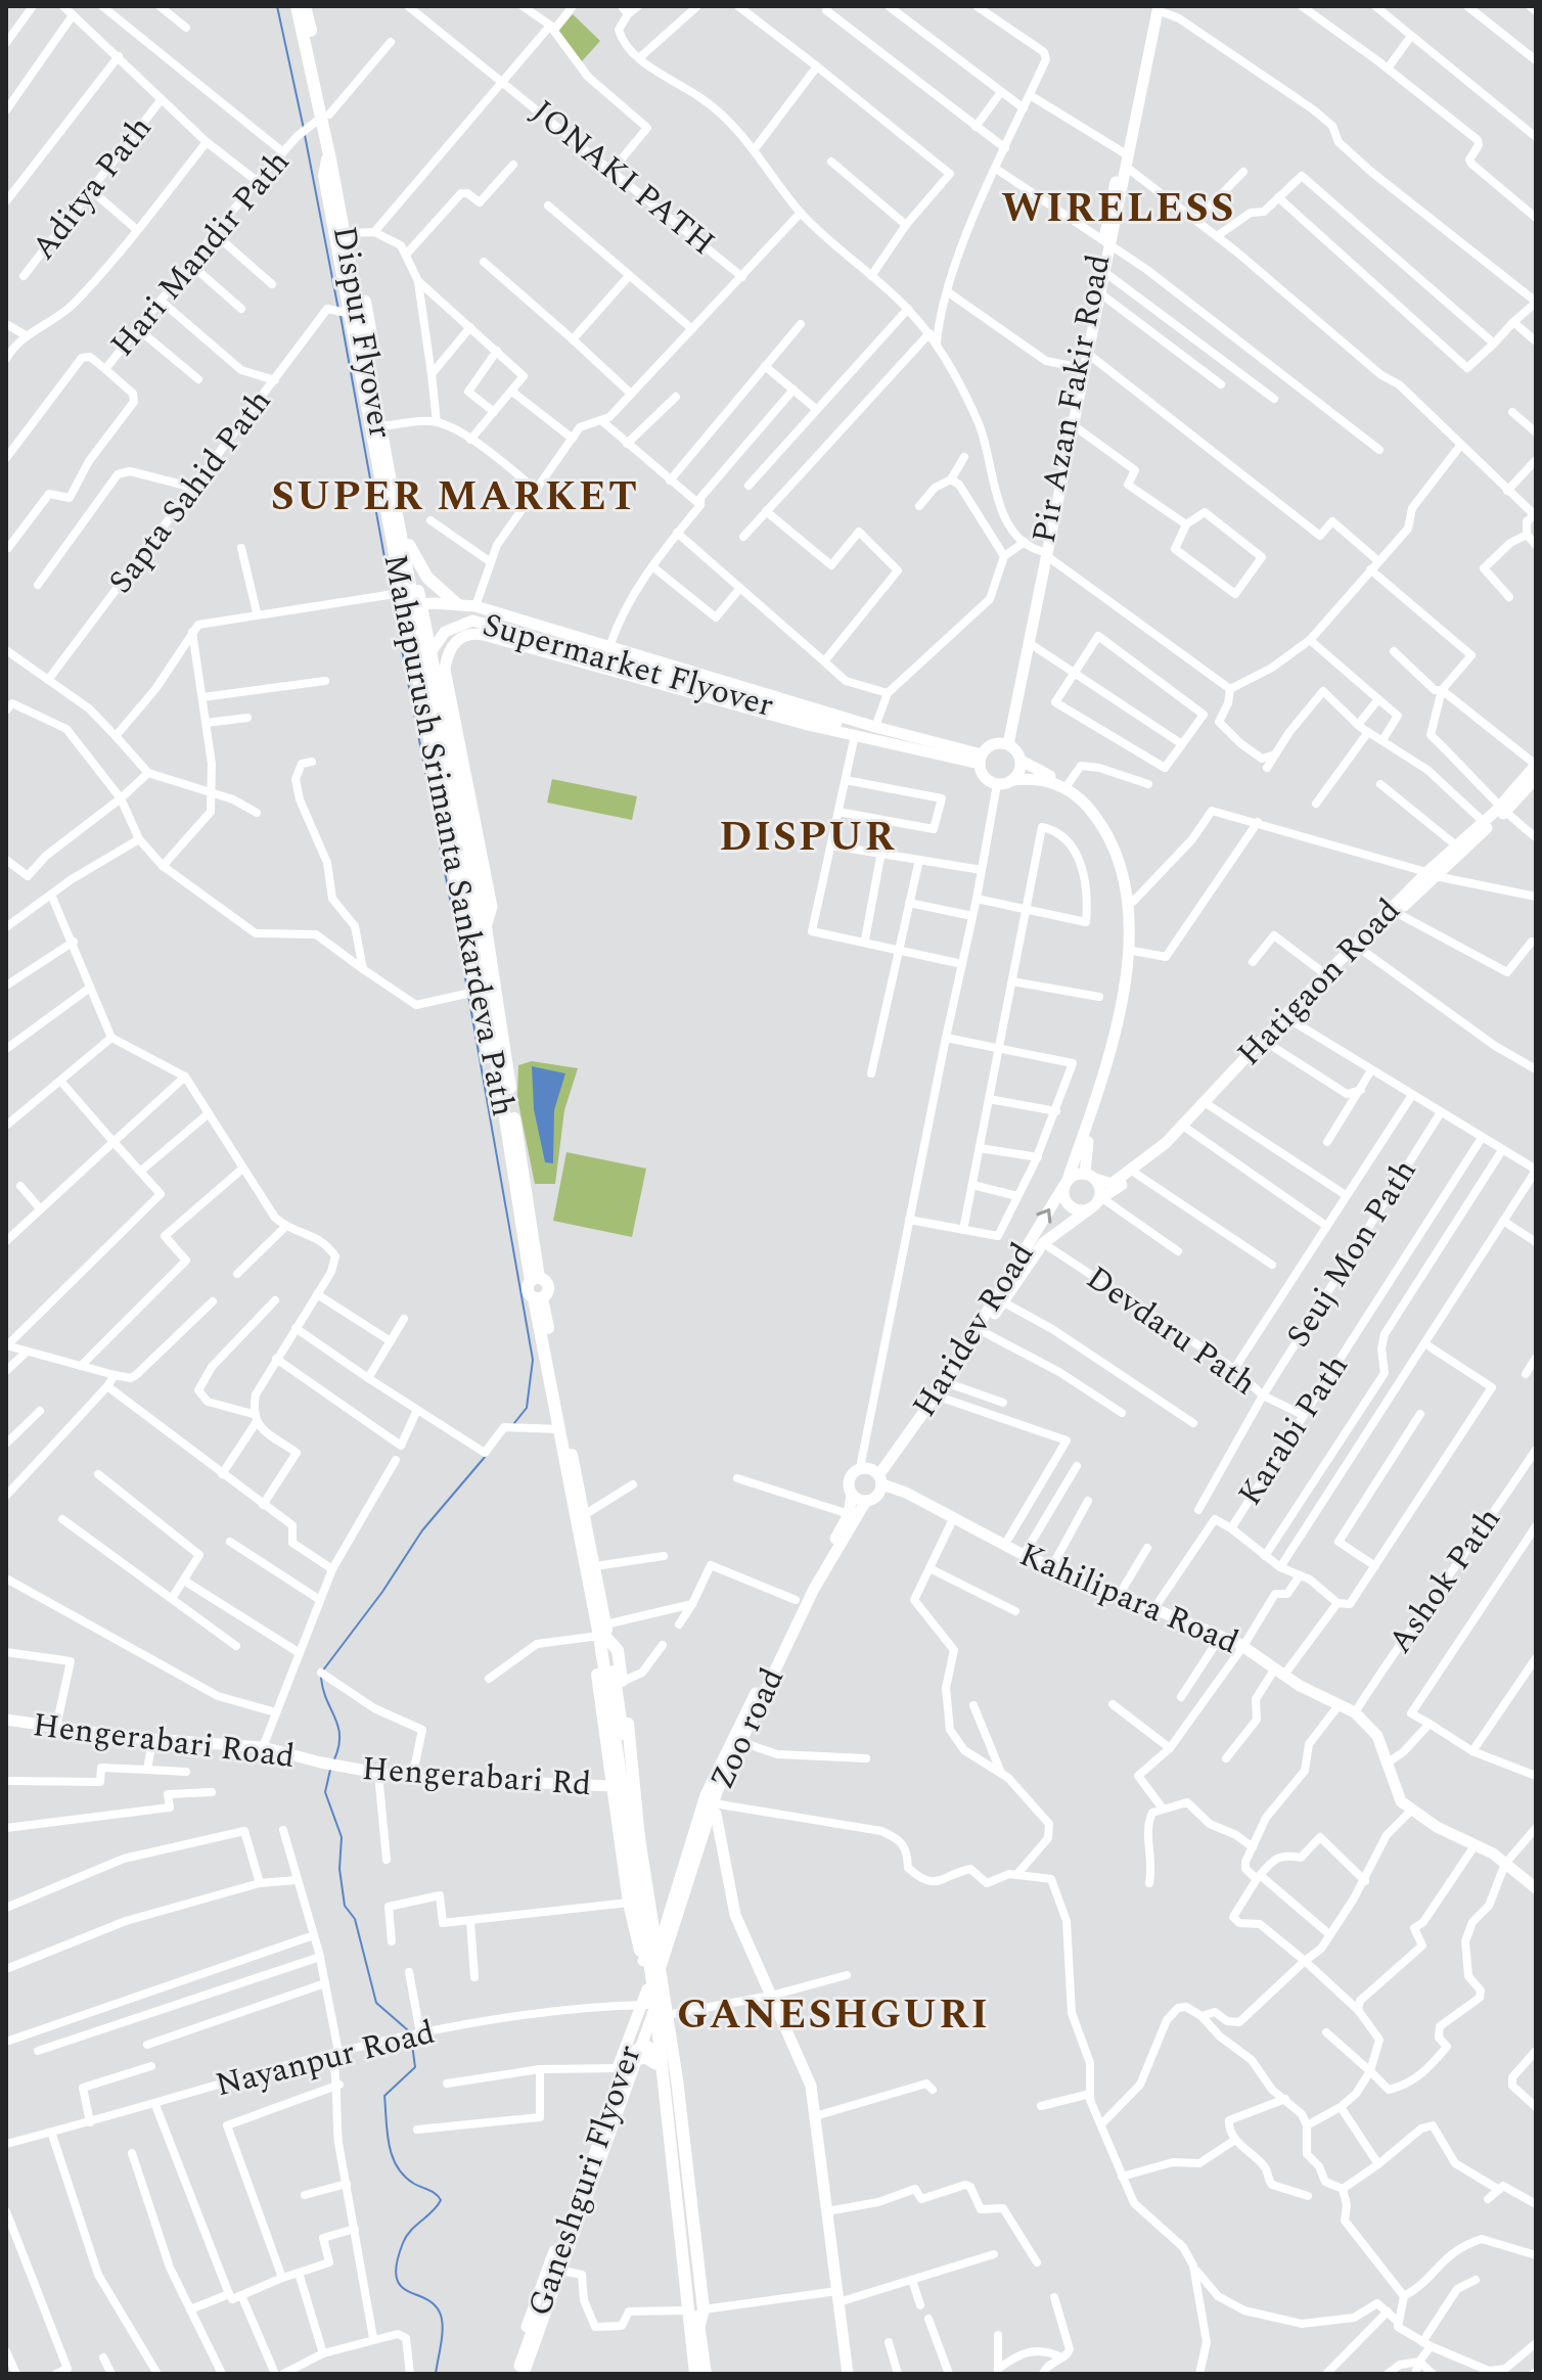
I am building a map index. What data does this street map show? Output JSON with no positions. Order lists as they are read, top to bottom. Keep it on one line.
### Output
{"streets":{"main road":["Dispur Flyover","Pir Azan Fakir Road","Supermarket Flyover","Mahapurush Srimanta Sankardeva Path","Hatigaon Road","Haridev Road","Kahilipara Road","Zoo road","Hengerabari Road","Hengerabari Rd","Ganeshguri Flyover"],"street":["JONAKI PATH","Aditya Path","Hari Mandir Path","Sapta Sahid Path","Seuj Mon Path","Devdaru Path","Karabi Path","Ashok Path","Nayanpur Road"]},"crossings":[["Hari Mandir Path","Mahapurush Srimanta Sankardeva Path"],["Dispur Flyover","Supermarket Flyover"],["Dispur Flyover","Mahapurush Srimanta Sankardeva Path"],["Sapta Sahid Path","Mahapurush Srimanta Sankardeva Path"],["Hatigaon Road","Haridev Road"],["Seuj Mon Path","Devdaru Path"],["Haridev Road","Devdaru Path"],["Haridev Road","Kahilipara Road"],["Haridev Road","Zoo road"],["Devdaru Path","Karabi Path"],["Ashok Path","Kahilipara Road"],["Kahilipara Road","Zoo road"],["Hengerabari Road","Hengerabari Rd"]],"districts":["WIRELESS","SUPER MARKET","DISPUR","GANESHGURI"]}
